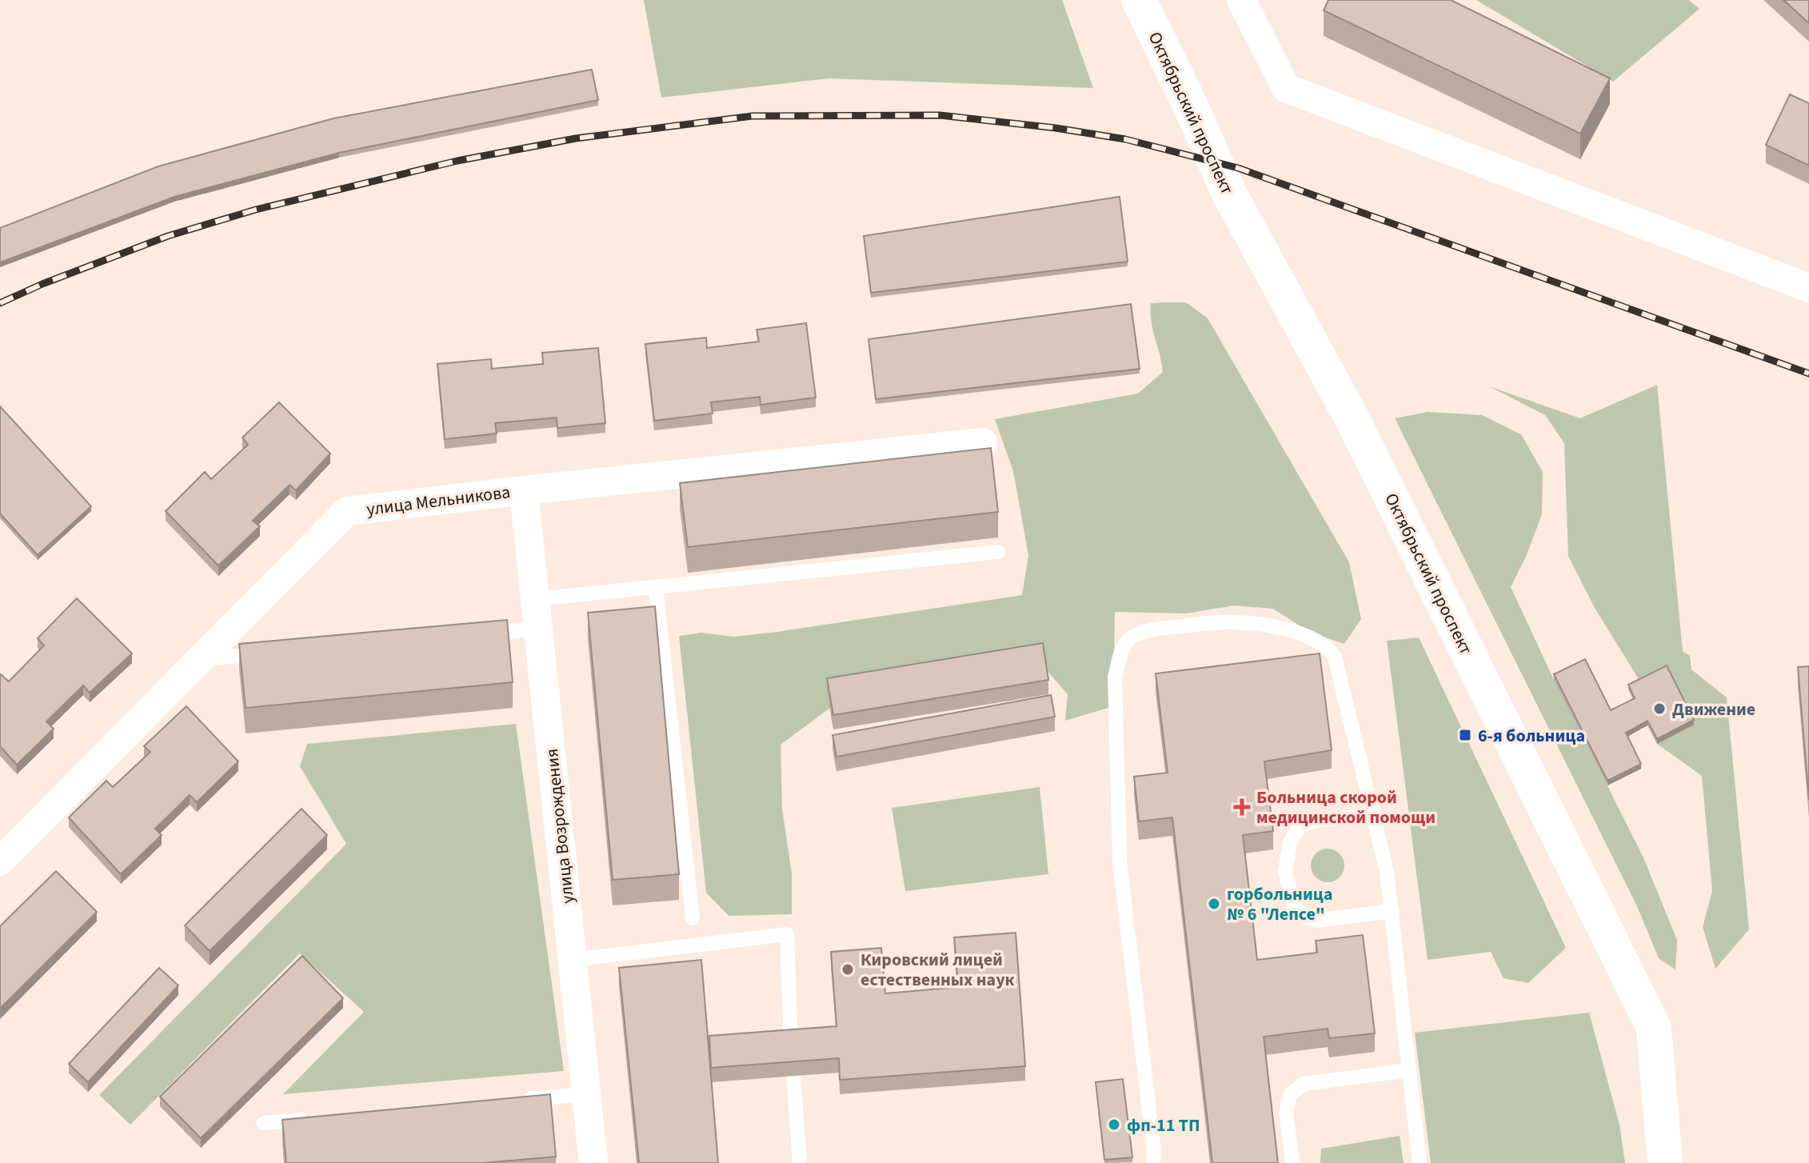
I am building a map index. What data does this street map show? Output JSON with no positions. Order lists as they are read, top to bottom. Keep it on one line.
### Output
{"streets":{"main road":["Октябрьский проспект"],"street":["улица Мельникова","улица Возрождения"]},"crossings":[["улица Мельникова","улица Возрождения"]],"places":{"other":["Движение","горбольница № 6 \"Лепсе\"","Кировский лицей естественных наук","фп-11 ТП"],"transit":["6-я больница"],"health":["Больница скорой медицинской помощи"]}}
